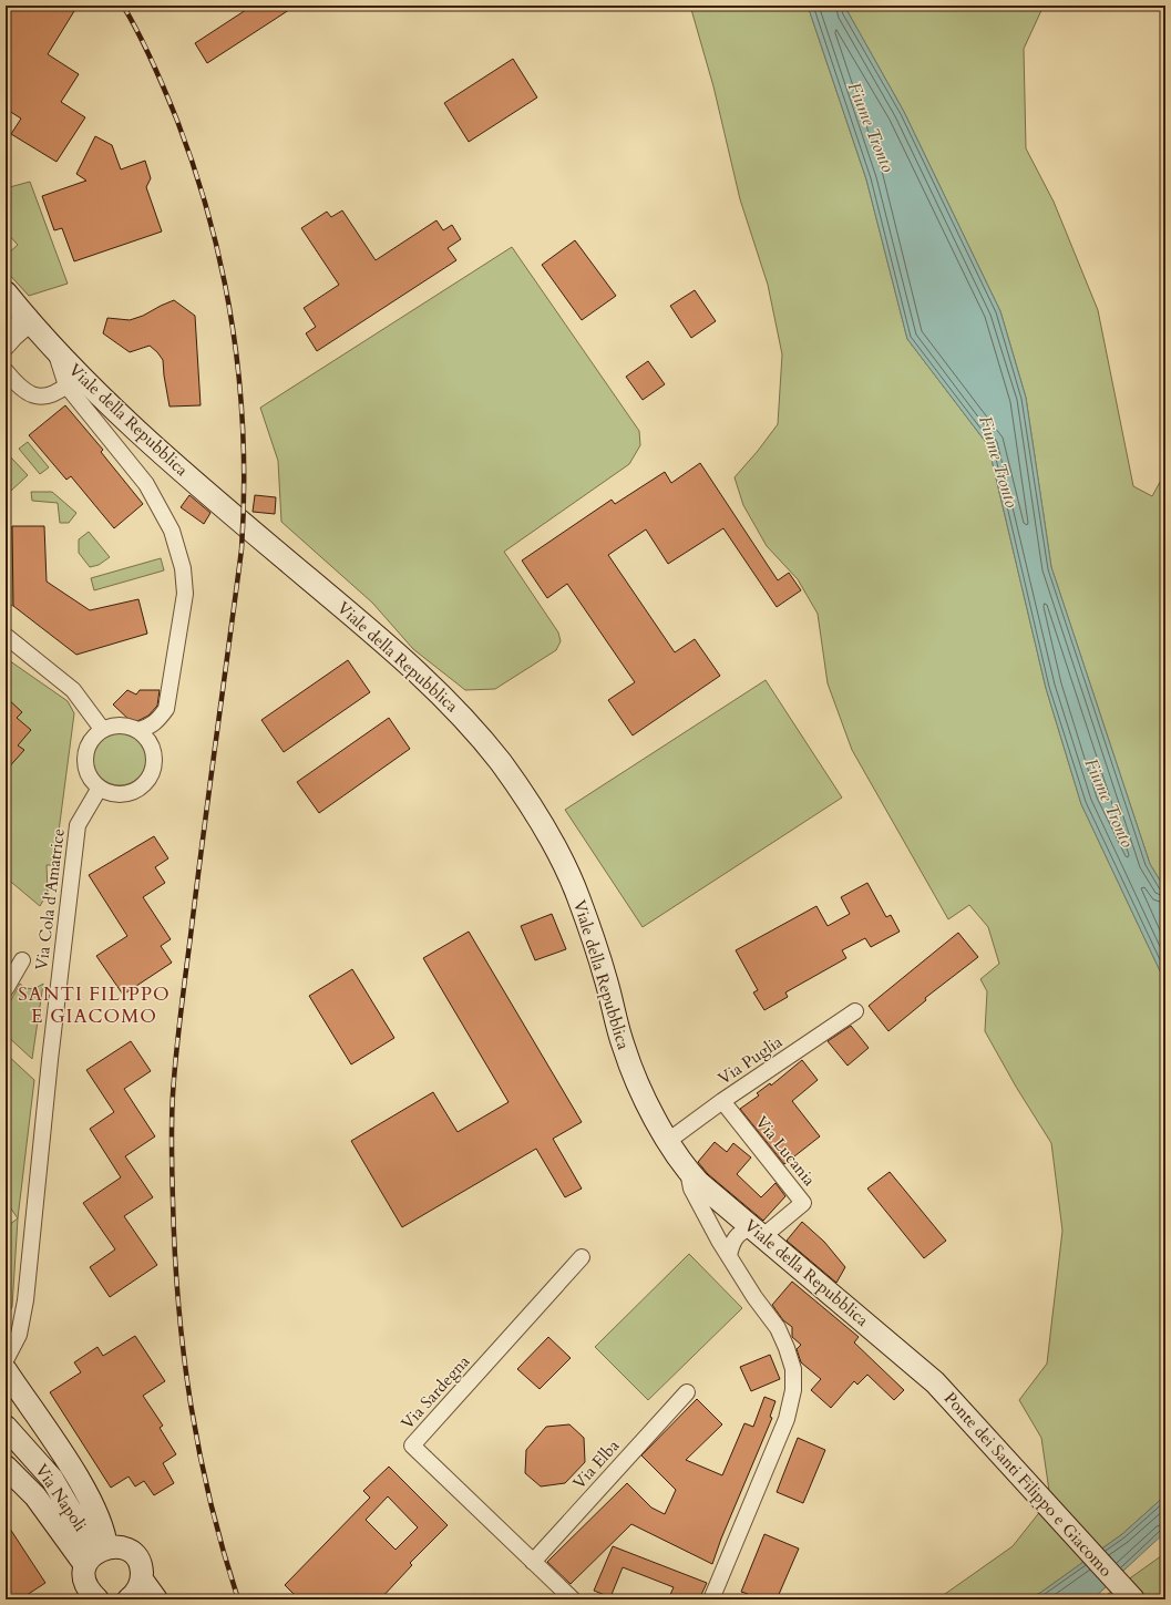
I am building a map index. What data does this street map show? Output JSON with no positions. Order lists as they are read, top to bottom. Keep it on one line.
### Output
{"streets":{"street":["Viale della Repubblica","Via Cola d'Amatrice","Via Puglia","Via Lucania","Via Sardegna","Via Elba","Ponte dei Santi Filippo e Giacomo","Via Napoli"]},"crossings":[["Viale della Repubblica","Via Puglia"],["Viale della Repubblica","Via Lucania"],["Viale della Repubblica","Ponte dei Santi Filippo e Giacomo"],["Via Puglia","Via Lucania"],["Via Sardegna","Via Elba"]],"districts":["SANTI FILIPPO E GIACOMO"],"water":["Fiume Tronto"]}
